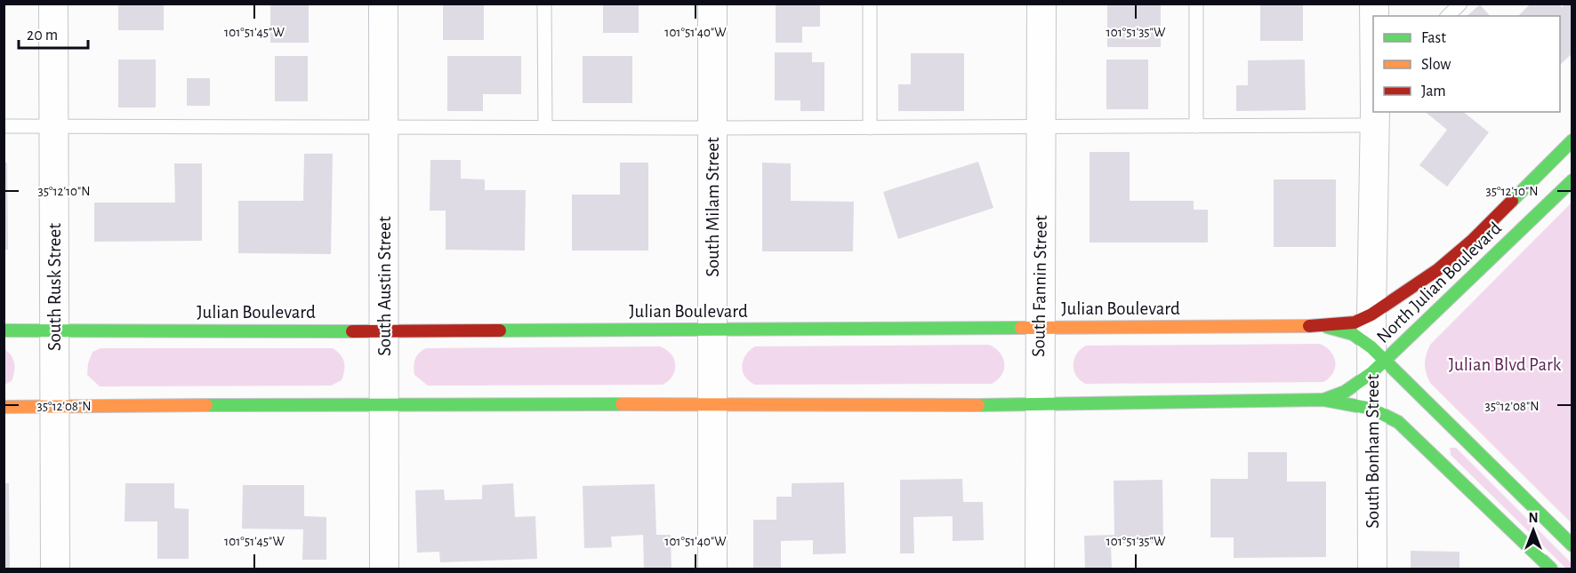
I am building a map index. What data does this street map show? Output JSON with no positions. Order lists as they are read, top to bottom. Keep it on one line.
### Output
{"streets":{"street":["South Milam Street","North Julian Boulevard","South Austin Street","South Fannin Street","South Rusk Street","Julian Boulevard","South Bonham Street"]},"crossings":[["South Milam Street","Julian Boulevard"],["North Julian Boulevard","Julian Boulevard"],["North Julian Boulevard","South Bonham Street"],["South Austin Street","Julian Boulevard"],["South Fannin Street","Julian Boulevard"],["South Rusk Street","Julian Boulevard"],["Julian Boulevard","South Bonham Street"]],"parks":["Julian Blvd Park"],"legend":["Fast","Slow","Jam"],"scale_bar":"20 m","north":"top","coordinates":["101°51'45\"W","101°51'40\"W","101°51'35\"W","35°12'10\"N","35°12'08\"N"]}
